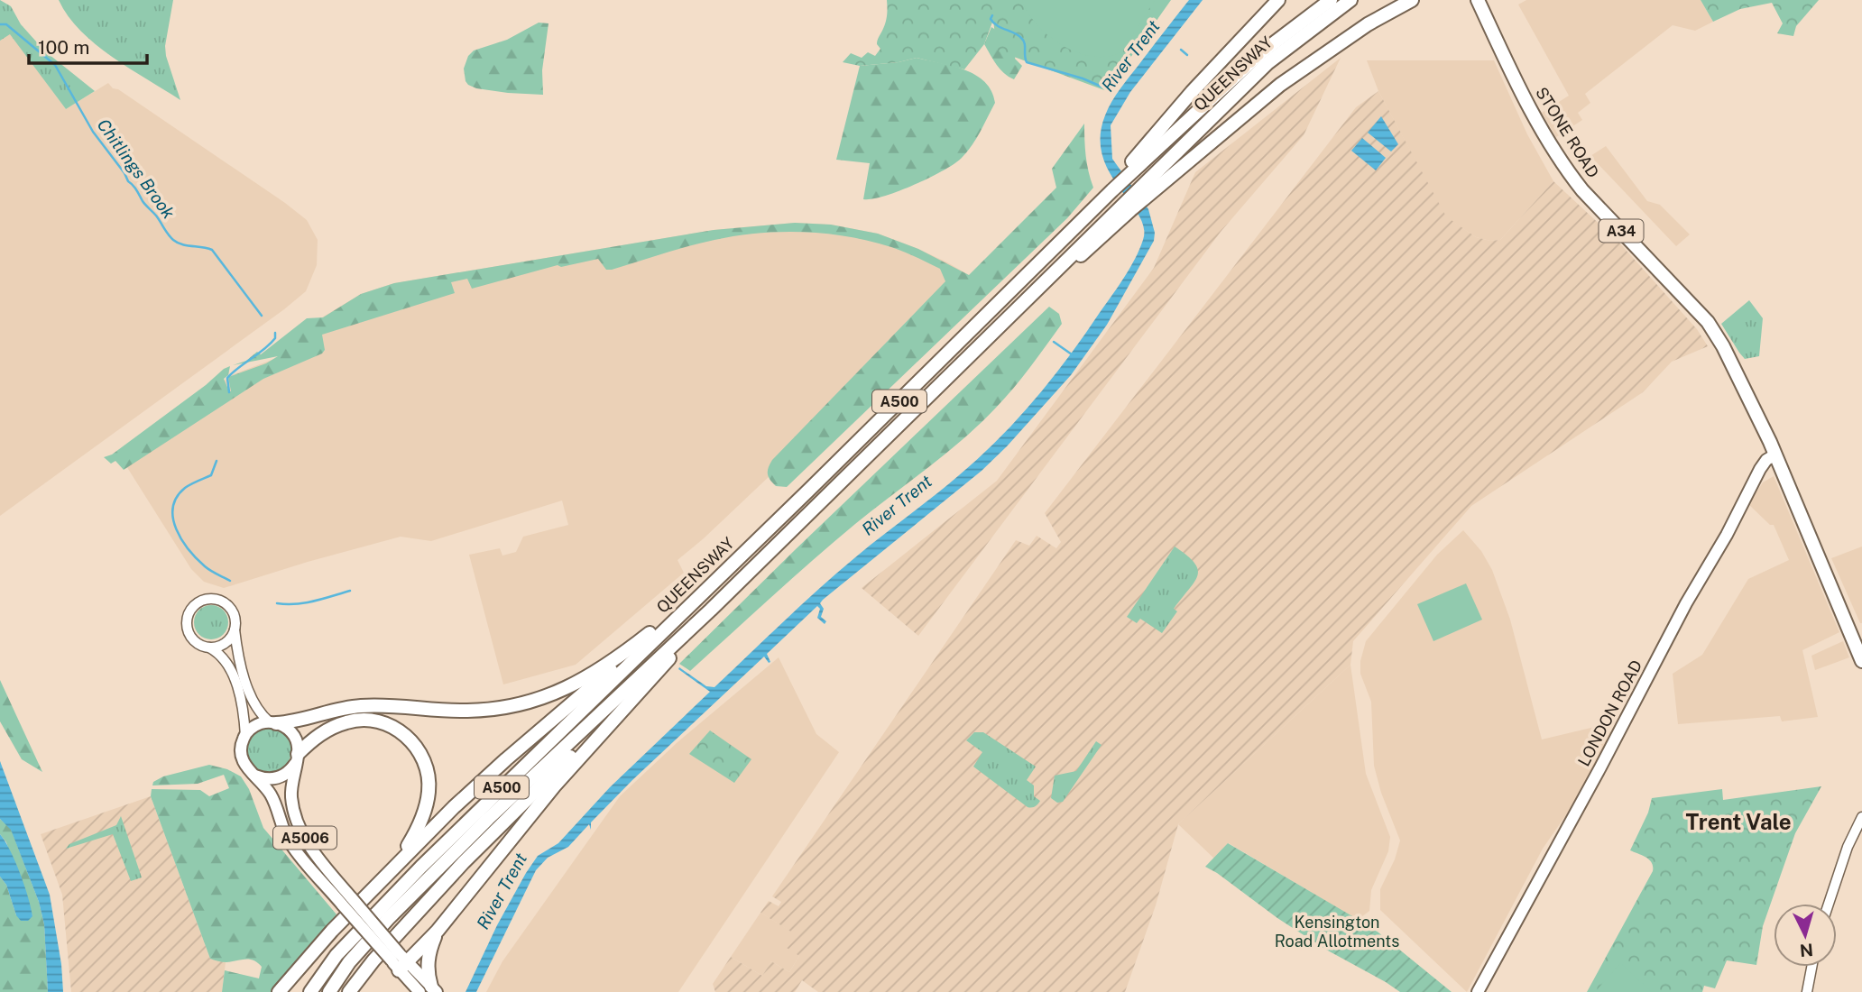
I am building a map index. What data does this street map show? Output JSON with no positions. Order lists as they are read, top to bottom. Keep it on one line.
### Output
{"streets":{"highway":["QUEENSWAY","STONE ROAD","A34","A500"],"main road":["LONDON ROAD","A5006"]},"crossings":[["QUEENSWAY","A500"],["STONE ROAD","A34"],["STONE ROAD","LONDON ROAD"],["A34","LONDON ROAD"]],"districts":["Trent Vale"],"water":["River Trent","Chitlings Brook"],"parks":["Kensington Road Allotments"],"scale_bar":"100 m","north":"bottom"}
